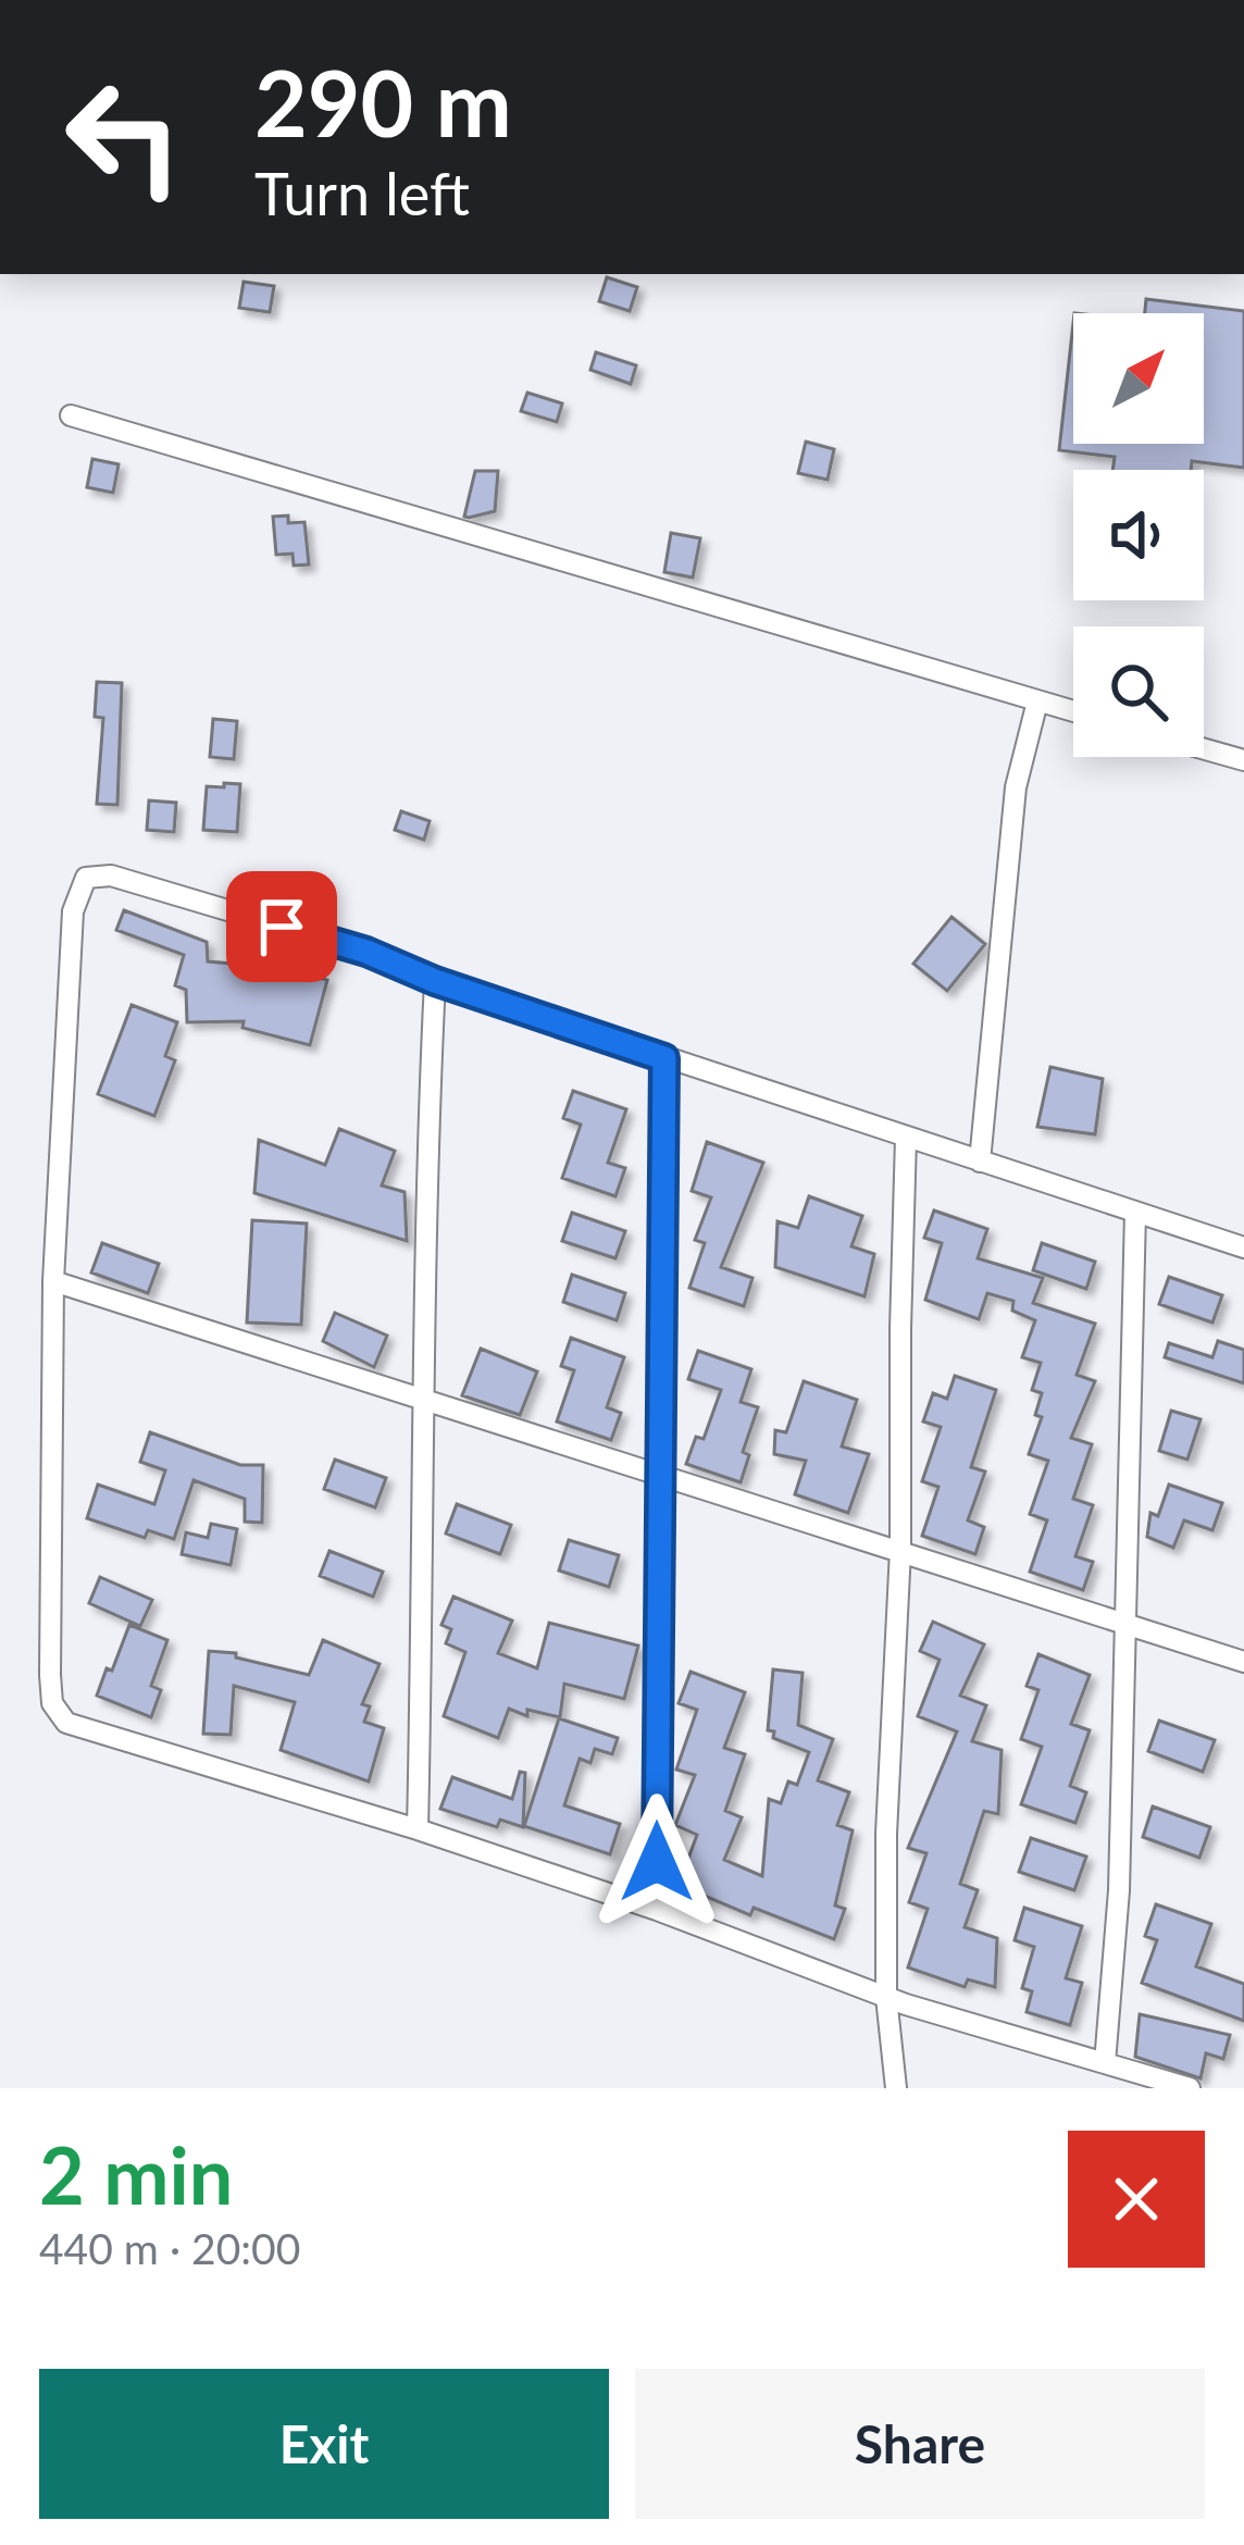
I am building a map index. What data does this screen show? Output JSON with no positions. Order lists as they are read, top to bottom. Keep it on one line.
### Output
{"north":"top right","page":{"turn":["290 m","Turn left"],"heading":["2 min","440 m · 20:00"],"buttons":["Exit","Share"]}}
